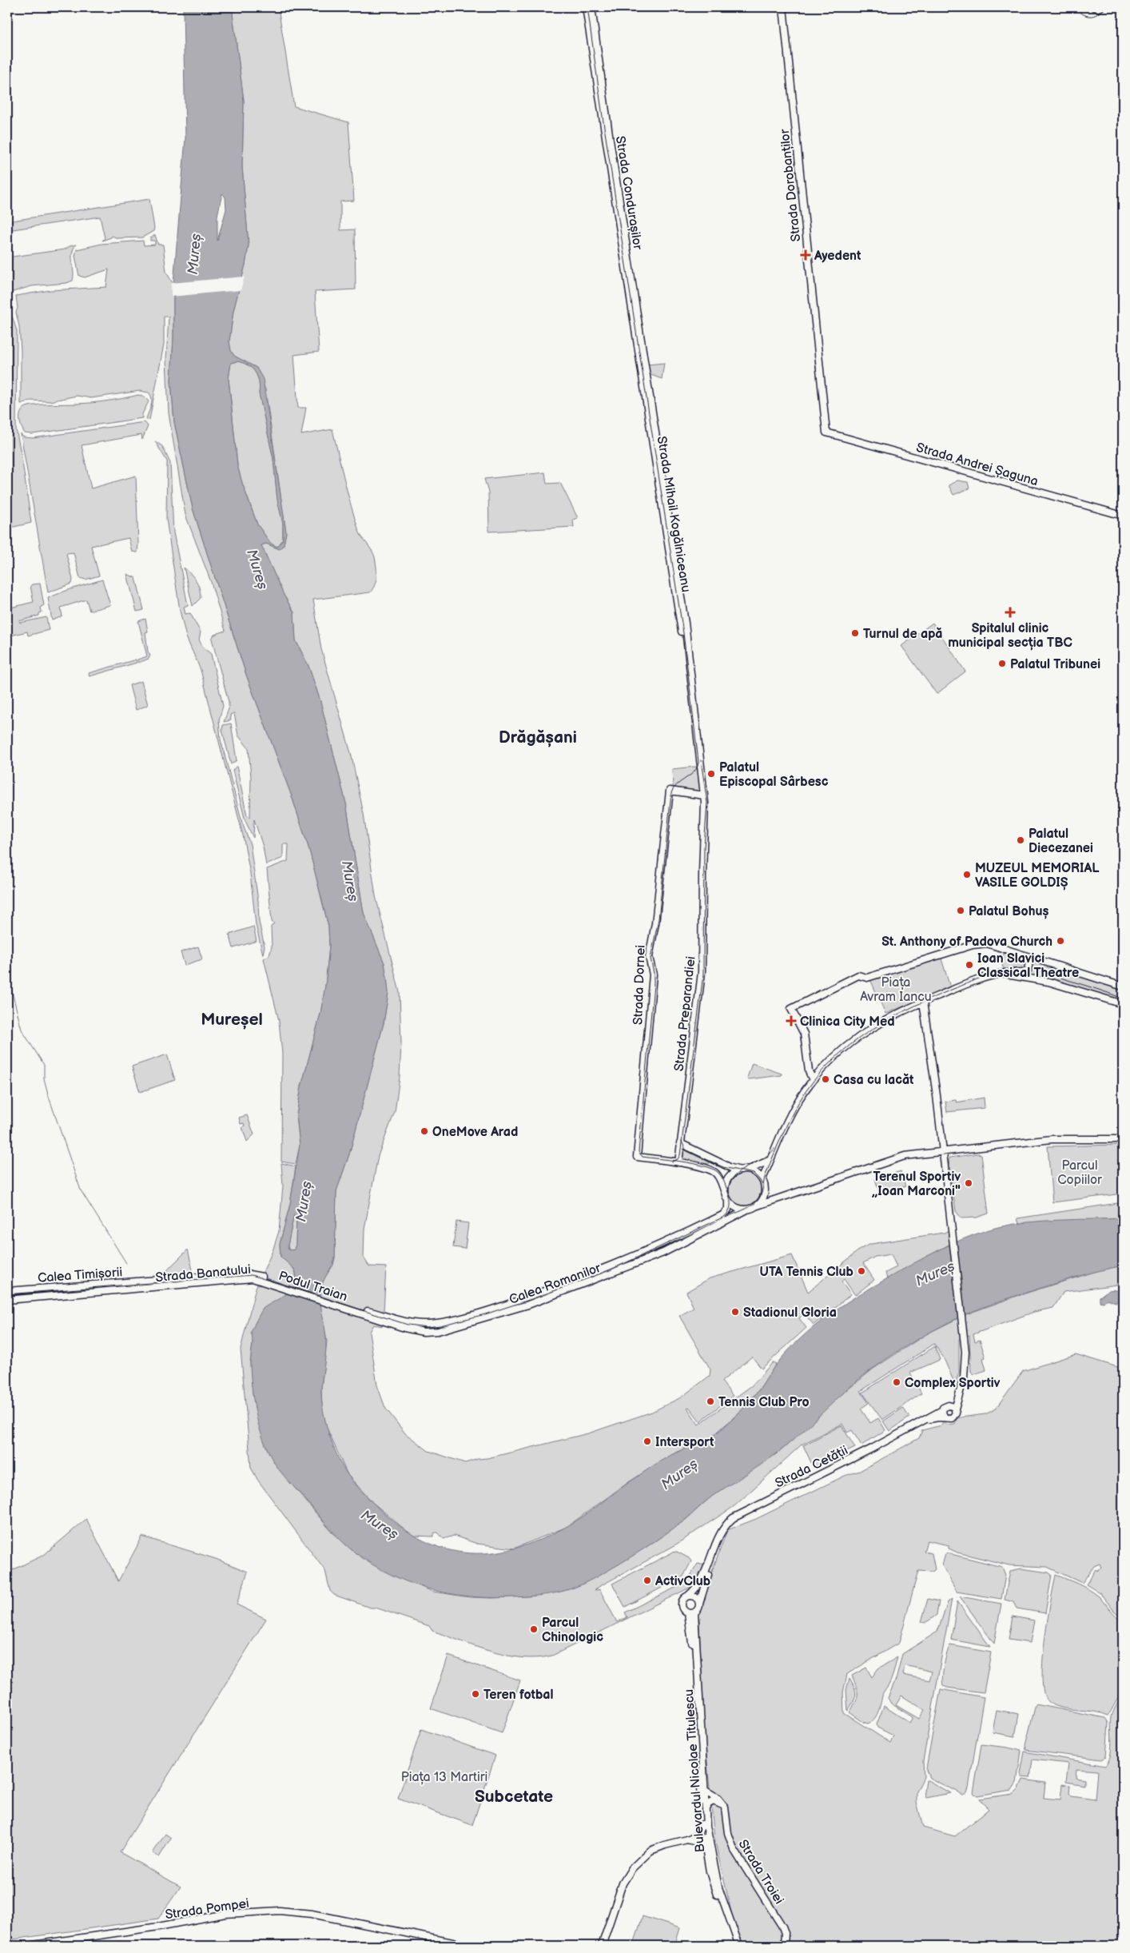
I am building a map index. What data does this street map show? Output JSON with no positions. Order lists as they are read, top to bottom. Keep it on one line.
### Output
{"streets":{"main road":["Strada Dorobanților","Strada Condurașilor","Strada Andrei Șaguna","Strada Mihail Kogălniceanu","Strada Dornei","Strada Preparandiei","Strada Banatului","Calea Timișorii","Calea Romanilor","Podul Traian","Strada Cetății","Bulevardul Nicolae Titulescu","Strada Troiei","Strada Pompei"]},"crossings":[["Strada Dorobanților","Strada Andrei Șaguna"],["Strada Condurașilor","Strada Mihail Kogălniceanu"],["Strada Mihail Kogălniceanu","Strada Dornei"],["Strada Mihail Kogălniceanu","Strada Preparandiei"],["Strada Dornei","Strada Preparandiei"],["Strada Banatului","Calea Timișorii"],["Strada Banatului","Podul Traian"],["Calea Romanilor","Podul Traian"],["Strada Cetății","Bulevardul Nicolae Titulescu"]],"districts":["Drăgășani","Mureșel","Subcetate"],"water":["Mureș"],"parks":["Piața Avram Iancu","Parcul Copiilor","Piața 13 Martiri"],"places":{"health":["Ayedent","Spitalul clinic municipal secția TBC","Clinica City Med"],"other":["Turnul de apă","Palatul Tribunei","Palatul Episcopal Sârbesc","Palatul Diecezanei","MUZEUL MEMORIAL VASILE GOLDIȘ","Palatul Bohuș","St. Anthony of Padova Church","Ioan Slavici Classical Theatre","Casa cu lacăt","OneMove Arad","Terenul Sportiv ,,Ioan Marconi\"","UTA Tennis Club","Stadionul Gloria","Complex Sportiv","Tennis Club Pro","Intersport","ActivClub","Parcul Chinologic","Teren fotbal"]}}
